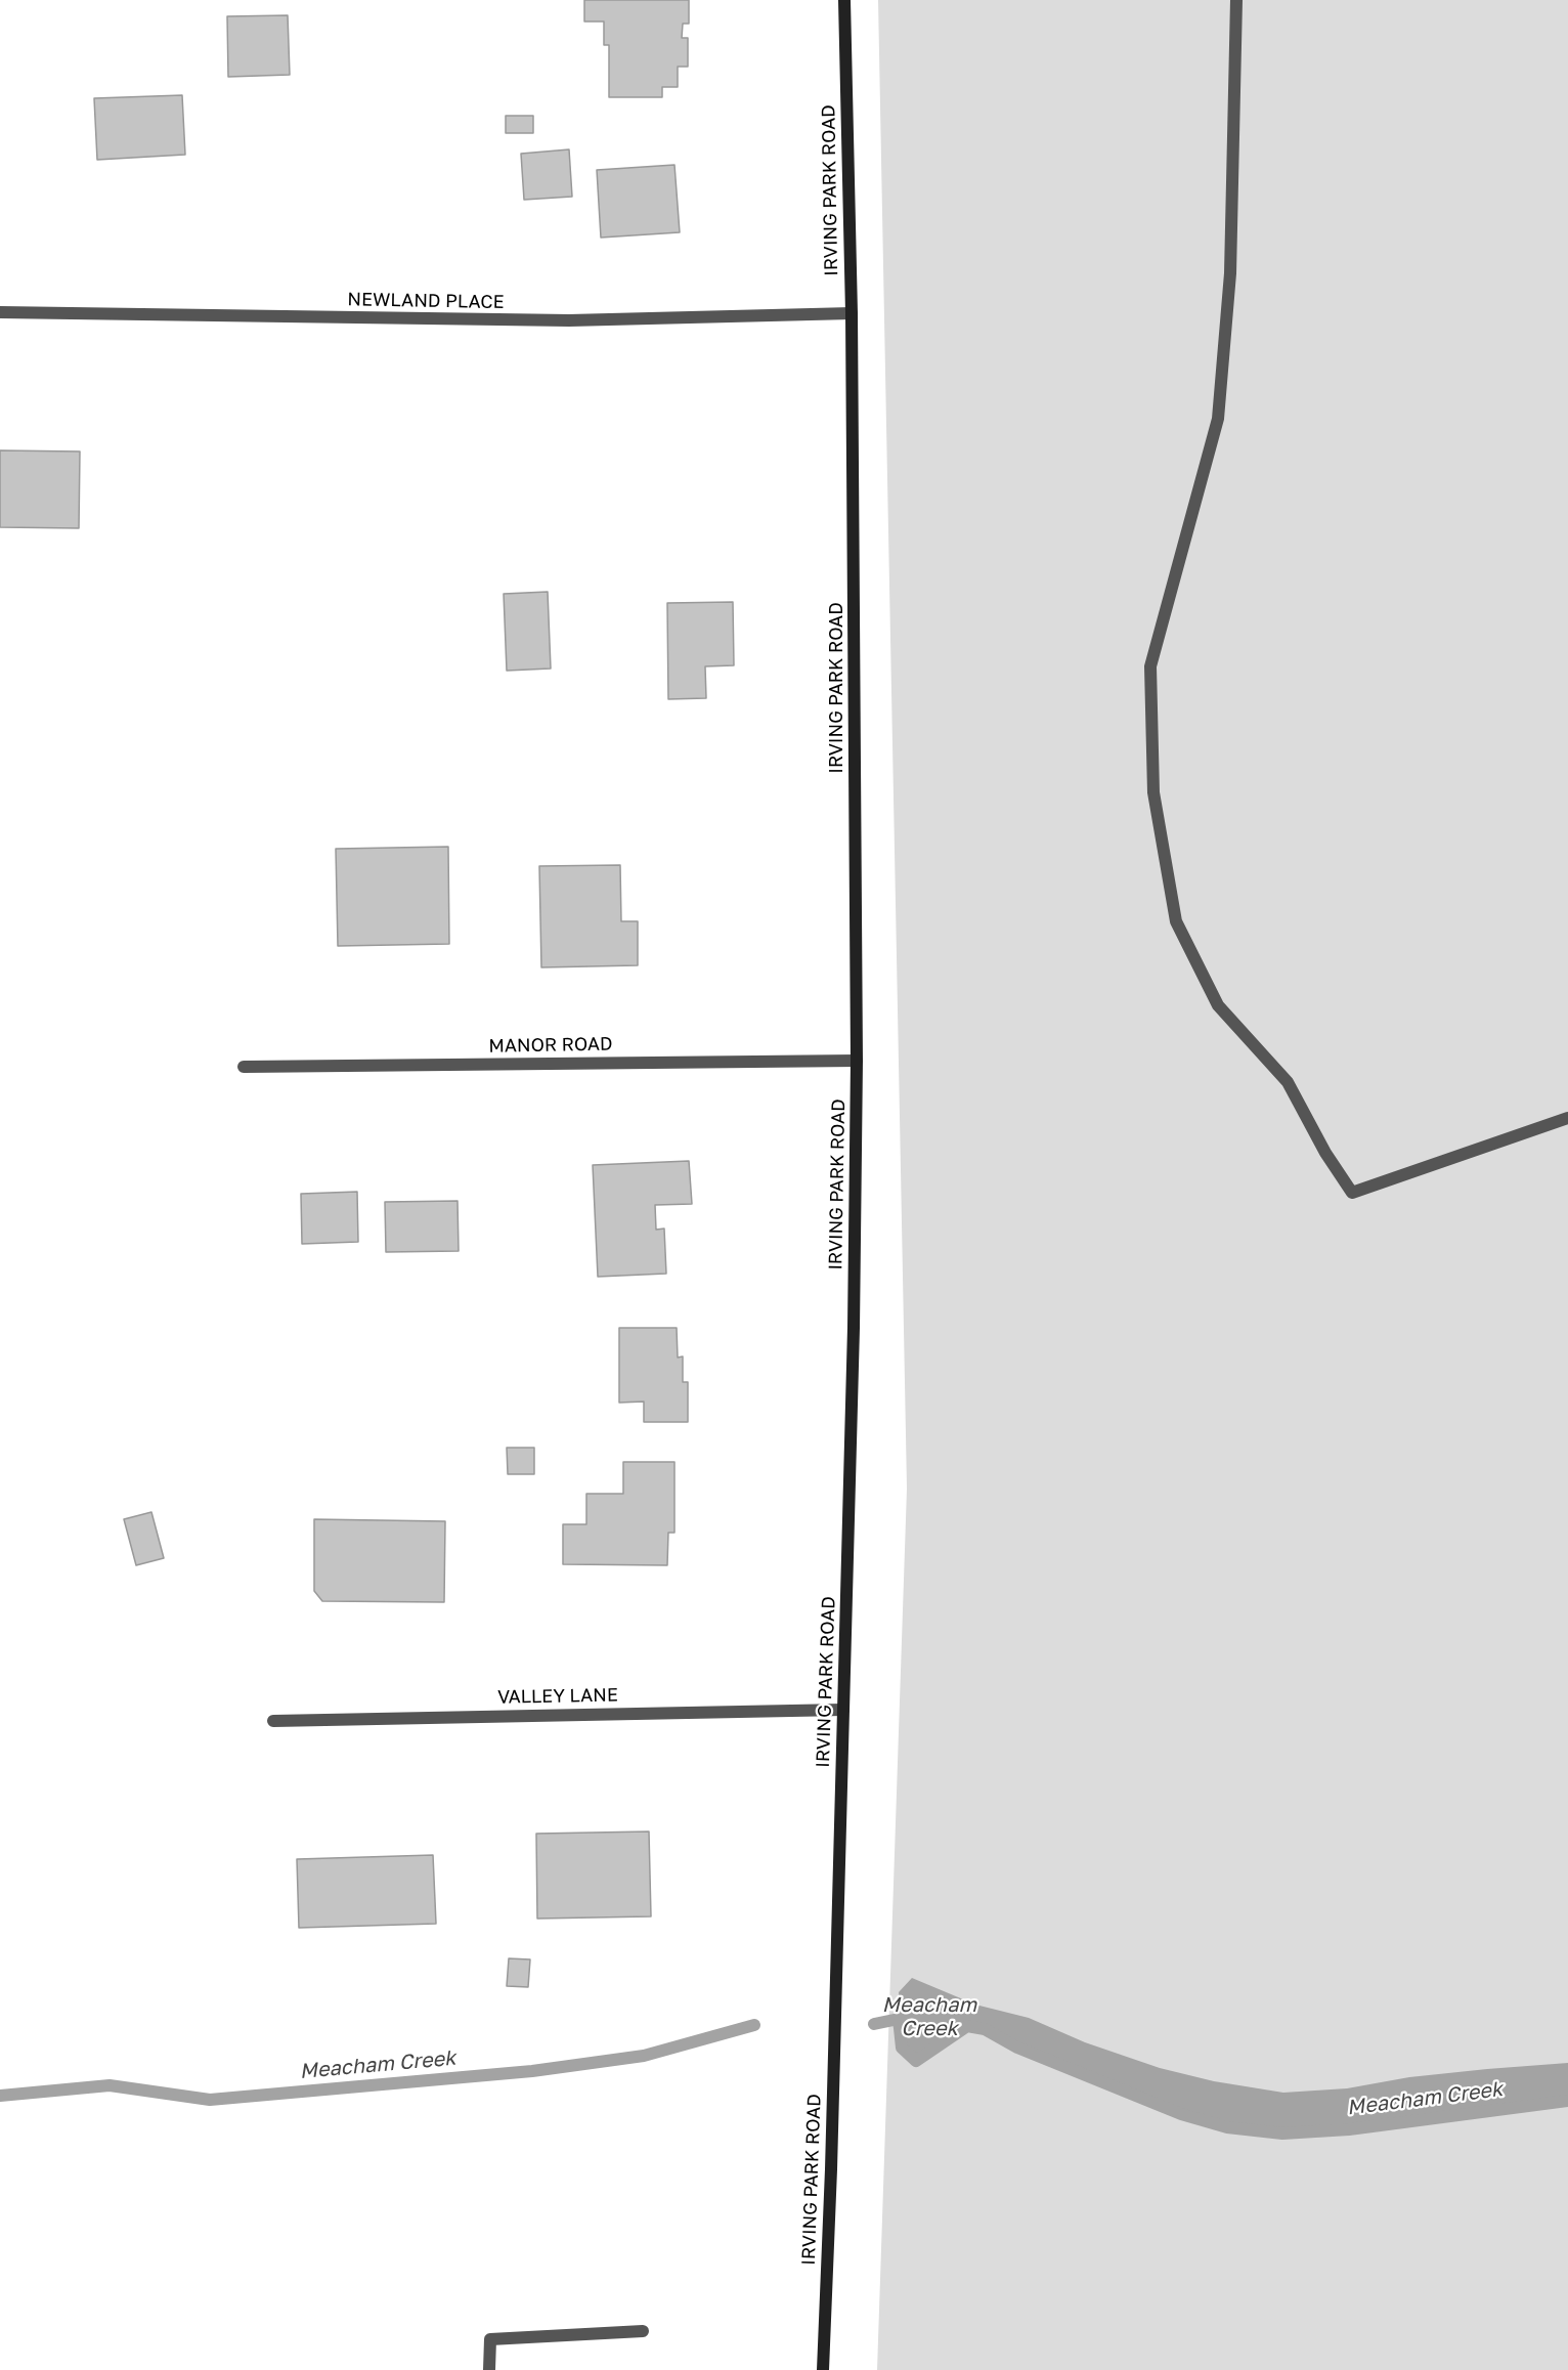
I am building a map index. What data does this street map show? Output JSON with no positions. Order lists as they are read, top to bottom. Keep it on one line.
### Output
{"streets":{"main road":["IRVING PARK ROAD"],"street":["NEWLAND PLACE","MANOR ROAD","VALLEY LANE"]},"crossings":[["IRVING PARK ROAD","NEWLAND PLACE"],["IRVING PARK ROAD","MANOR ROAD"],["IRVING PARK ROAD","VALLEY LANE"]],"water":["Meacham Creek"]}
